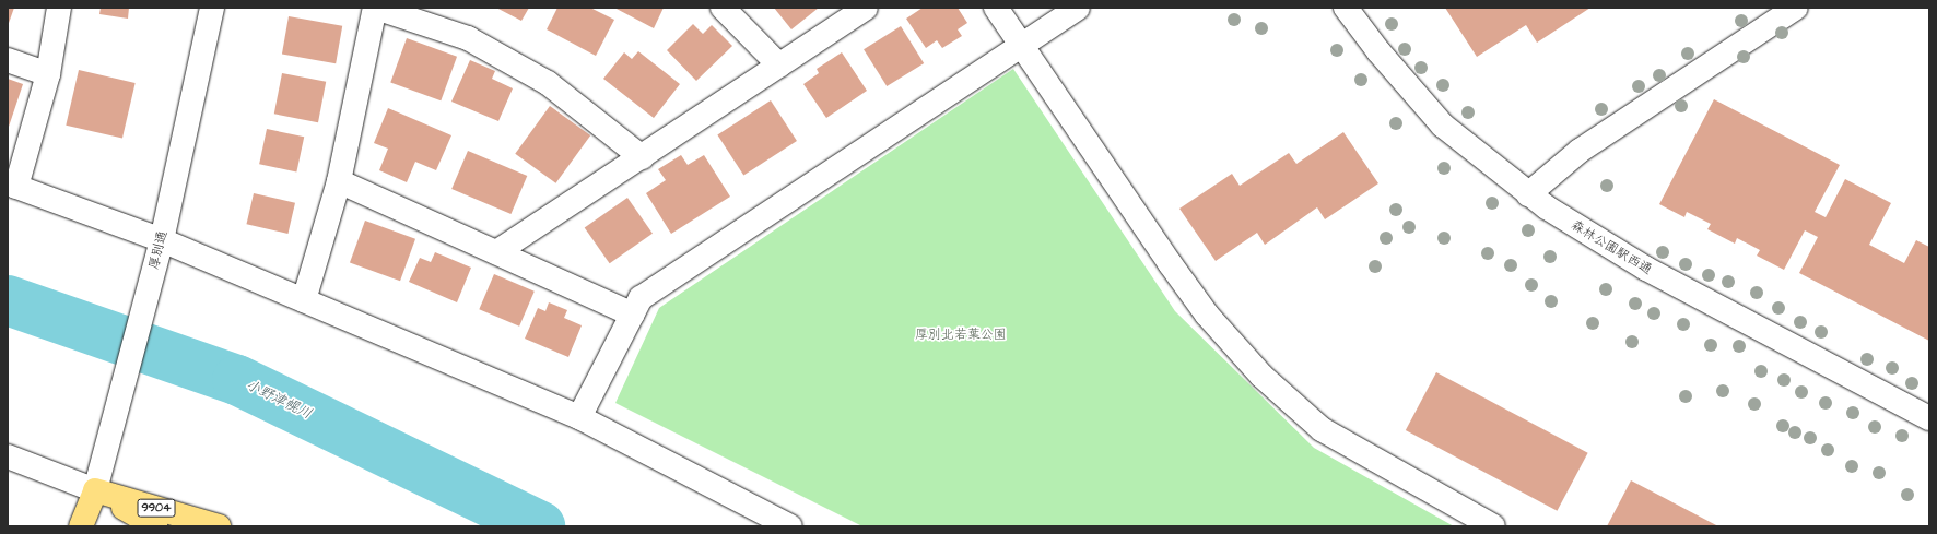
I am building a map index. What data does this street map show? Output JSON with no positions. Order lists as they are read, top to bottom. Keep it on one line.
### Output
{"streets":{"main road":["9904"],"street":["森林公園駅西通","厚別通"]},"crossings":[["厚別通","9904"]],"water":["小野津幌川"],"parks":["厚別北若葉公園"]}
